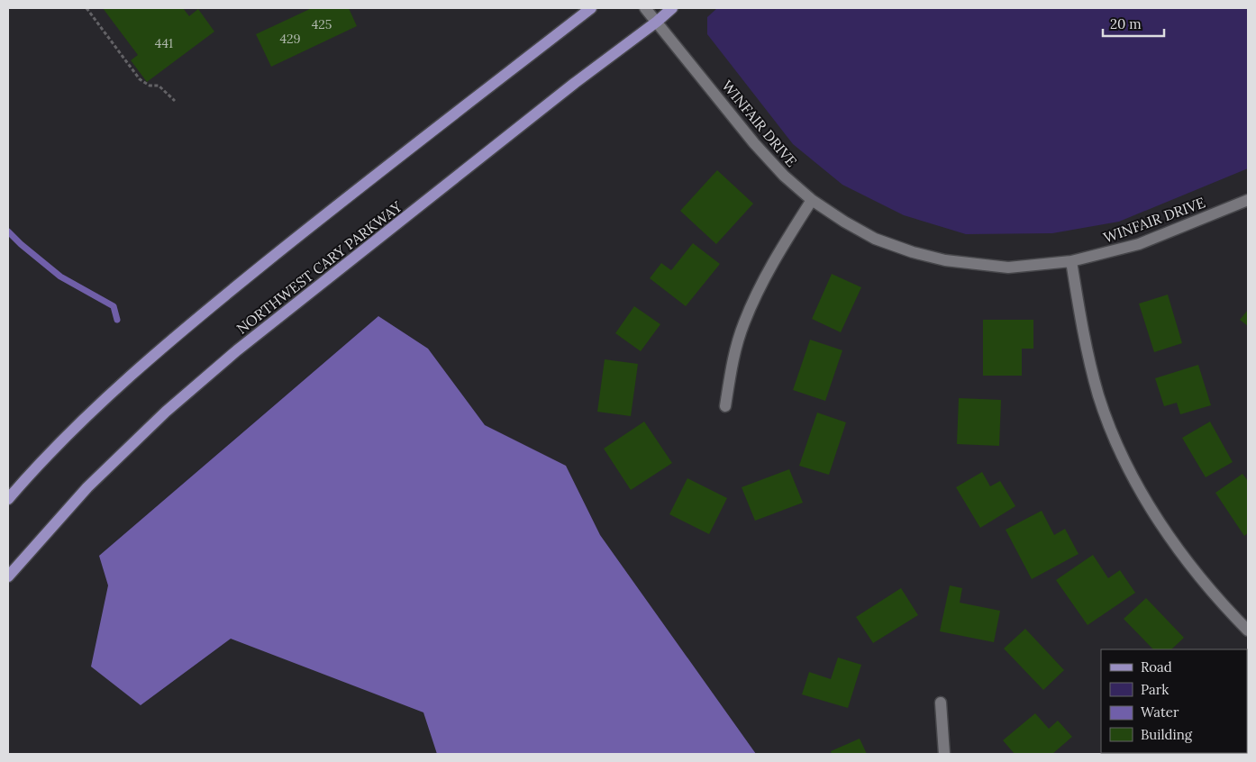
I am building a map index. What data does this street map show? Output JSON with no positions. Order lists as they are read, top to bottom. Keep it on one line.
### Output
{"streets":{"main road":["NORTHWEST CARY PARKWAY"],"street":["WINFAIR DRIVE"]},"crossings":[["WINFAIR DRIVE","NORTHWEST CARY PARKWAY"]],"house_numbers":["425","429","441"],"legend":["Road","Park","Water","Building"],"scale_bar":"20 m"}
